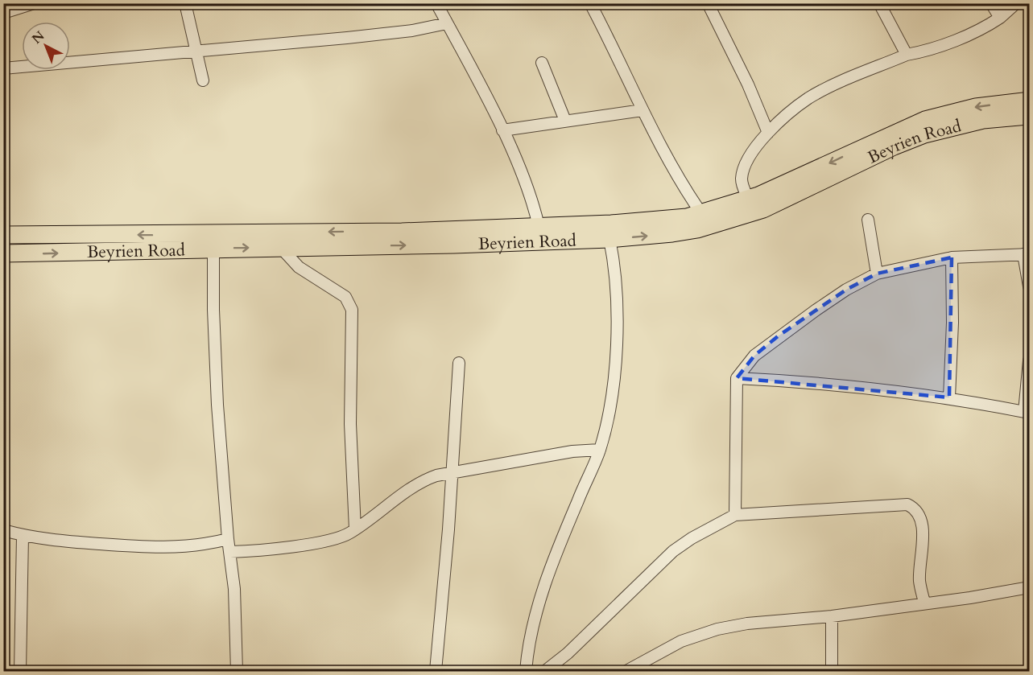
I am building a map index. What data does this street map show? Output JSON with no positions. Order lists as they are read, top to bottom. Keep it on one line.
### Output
{"streets":{"main road":["Beyrien Road"]},"north":"top left"}
